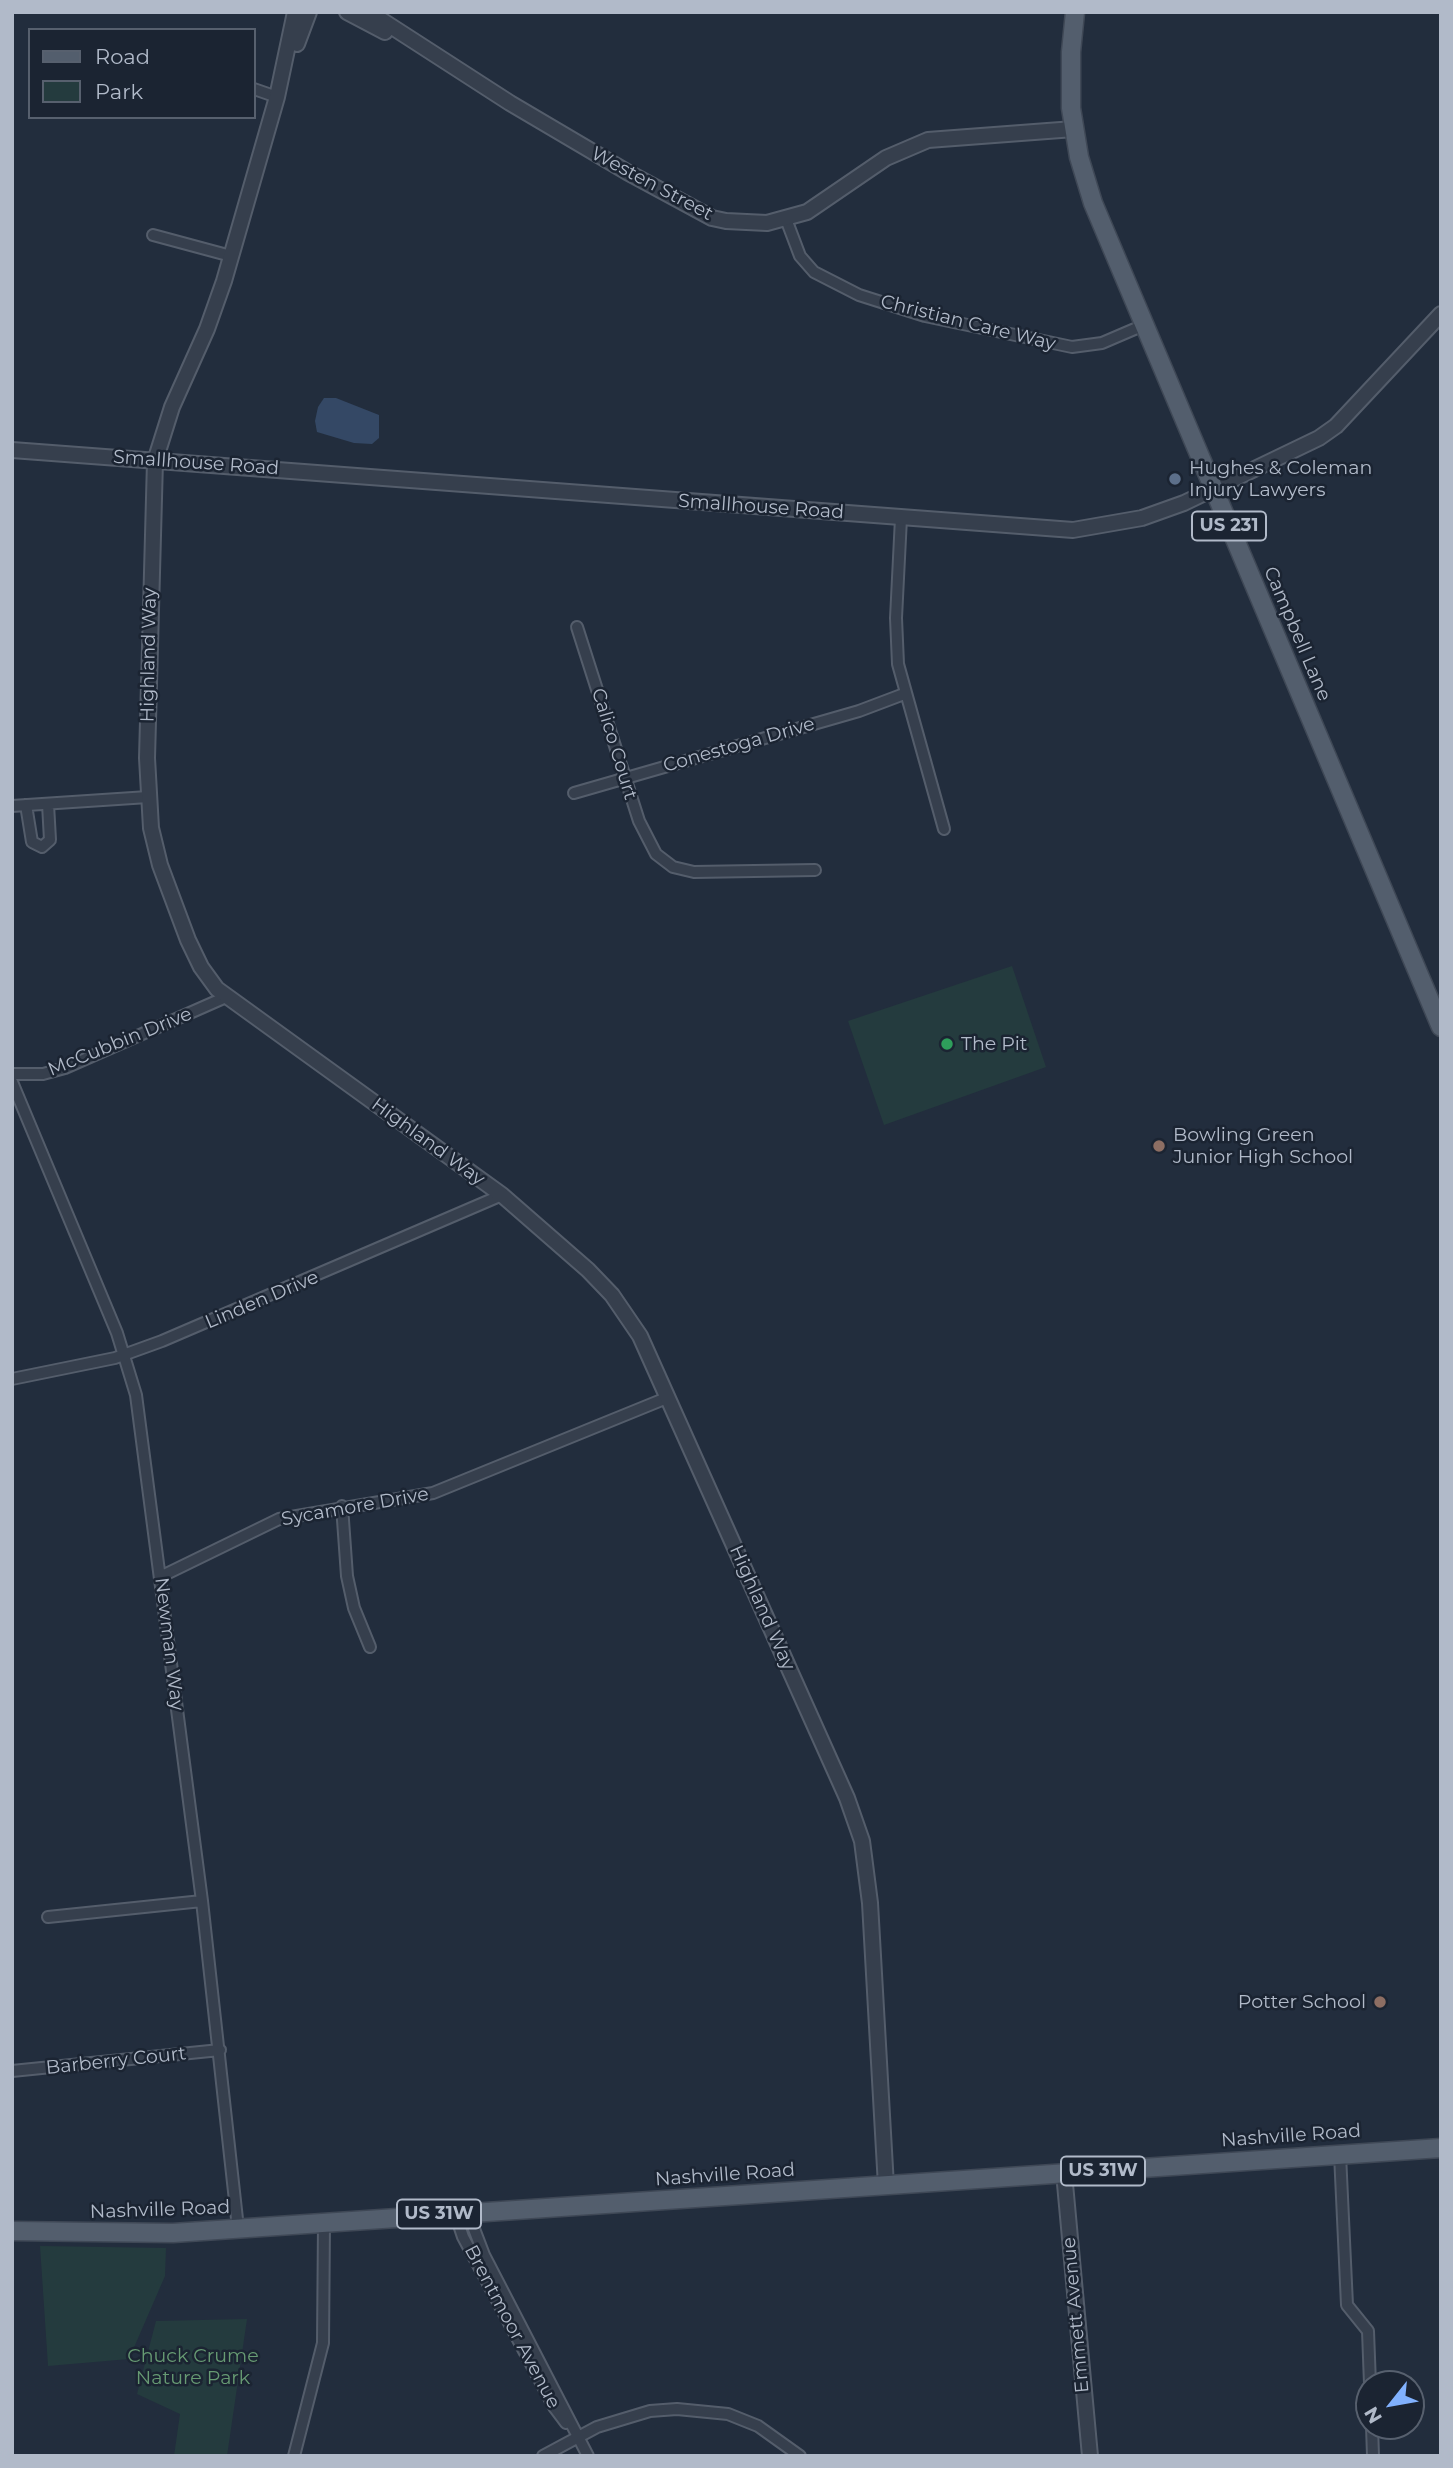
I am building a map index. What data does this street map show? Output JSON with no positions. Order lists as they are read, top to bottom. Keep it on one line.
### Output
{"streets":{"main road":["US 231","Campbell Lane","Nashville Road","US 31W"],"street":["Westen Street","Christian Care Way","Smallhouse Road","Highland Way","Calico Court","Conestoga Drive","McCubbin Drive","Linden Drive","Sycamore Drive","Newman Way","Barberry Court","Emmett Avenue","Brentmoor Avenue"]},"crossings":[["Westen Street","Christian Care Way"],["Westen Street","Campbell Lane"],["Christian Care Way","Campbell Lane"],["Smallhouse Road","Campbell Lane"],["Smallhouse Road","Highland Way"],["Highland Way","McCubbin Drive"],["Highland Way","Linden Drive"],["Highland Way","Sycamore Drive"],["Highland Way","Nashville Road"],["Calico Court","Conestoga Drive"],["Linden Drive","Newman Way"],["Sycamore Drive","Newman Way"],["Newman Way","Barberry Court"],["Newman Way","Nashville Road"],["Nashville Road","Emmett Avenue"],["Nashville Road","Brentmoor Avenue"]],"parks":["Chuck Crume Nature Park"],"places":["Hughes & Coleman Injury Lawyers","The Pit","Bowling Green Junior High School","Potter School"],"legend":["Road","Park"],"north":"bottom left"}
